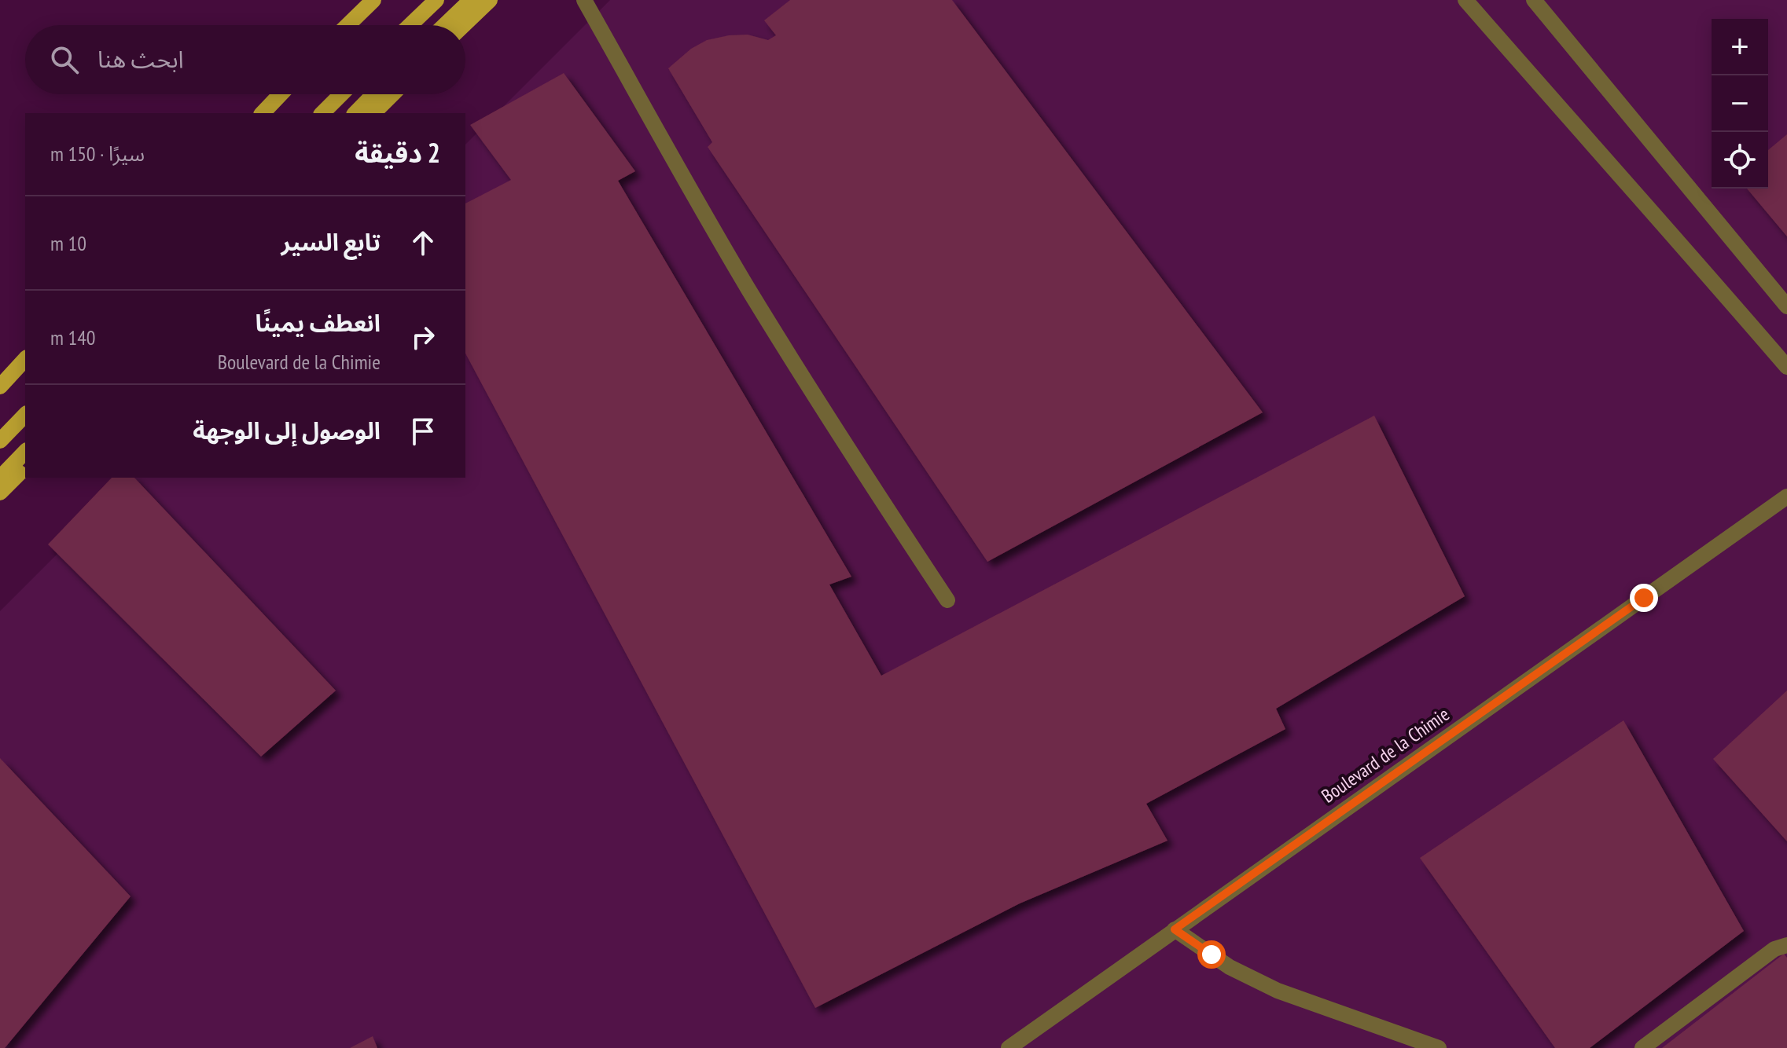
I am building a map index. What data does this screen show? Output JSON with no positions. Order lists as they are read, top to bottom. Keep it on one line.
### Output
{"streets":{"street":["Boulevard de la Chimie"]},"page":{"map_buttons":["+","−"],"search":"ابحث هنا","heading":["2 دقيقة","سيرًا · 150 m"],"list":[["تابع السير","10 m"],["انعطف يمينًا","Boulevard de la Chimie","140 m"],"الوصول إلى الوجهة"]}}
